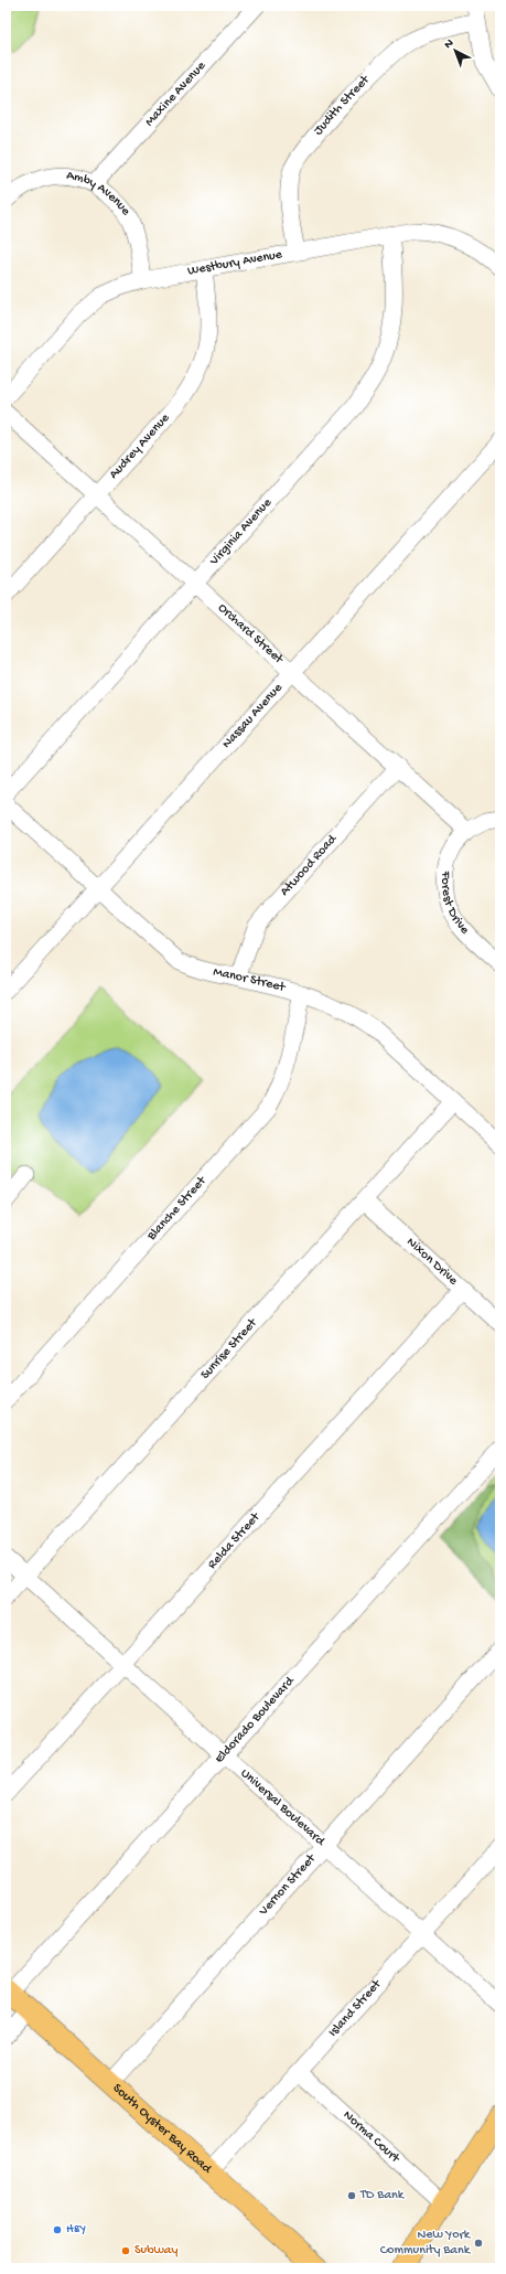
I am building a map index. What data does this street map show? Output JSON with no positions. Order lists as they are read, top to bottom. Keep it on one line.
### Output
{"streets":{"main road":["South Oyster Bay Road"],"street":["Maxine Avenue","Judith Street","Amby Avenue","Westbury Avenue","Audrey Avenue","Virginia Avenue","Orchard Street","Nassau Avenue","Atwood Road","Forest Drive","Manor Street","Blanche Street","Nixon Drive","Sunrise Street","Relda Street","Eldorado Boulevard","Universal Boulevard","Vernon Street","Island Street","Norma Court"]},"crossings":[["Maxine Avenue","Amby Avenue"],["Judith Street","Westbury Avenue"],["Amby Avenue","Westbury Avenue"],["Westbury Avenue","Audrey Avenue"],["Westbury Avenue","Virginia Avenue"],["Audrey Avenue","Orchard Street"],["Virginia Avenue","Orchard Street"],["Orchard Street","Nassau Avenue"],["Orchard Street","Atwood Road"],["Orchard Street","Forest Drive"],["Nassau Avenue","Manor Street"],["Atwood Road","Manor Street"],["Manor Street","Blanche Street"],["Manor Street","Sunrise Street"],["Nixon Drive","Sunrise Street"],["Nixon Drive","Relda Street"],["Sunrise Street","Universal Boulevard"],["Relda Street","Universal Boulevard"],["Eldorado Boulevard","Universal Boulevard"],["Eldorado Boulevard","South Oyster Bay Road"],["Universal Boulevard","Vernon Street"],["Universal Boulevard","Island Street"],["Vernon Street","South Oyster Bay Road"],["Island Street","South Oyster Bay Road"],["Island Street","Norma Court"]],"places":["TD Bank","H&Y","New York Community Bank","Subway"],"north":"top left"}
